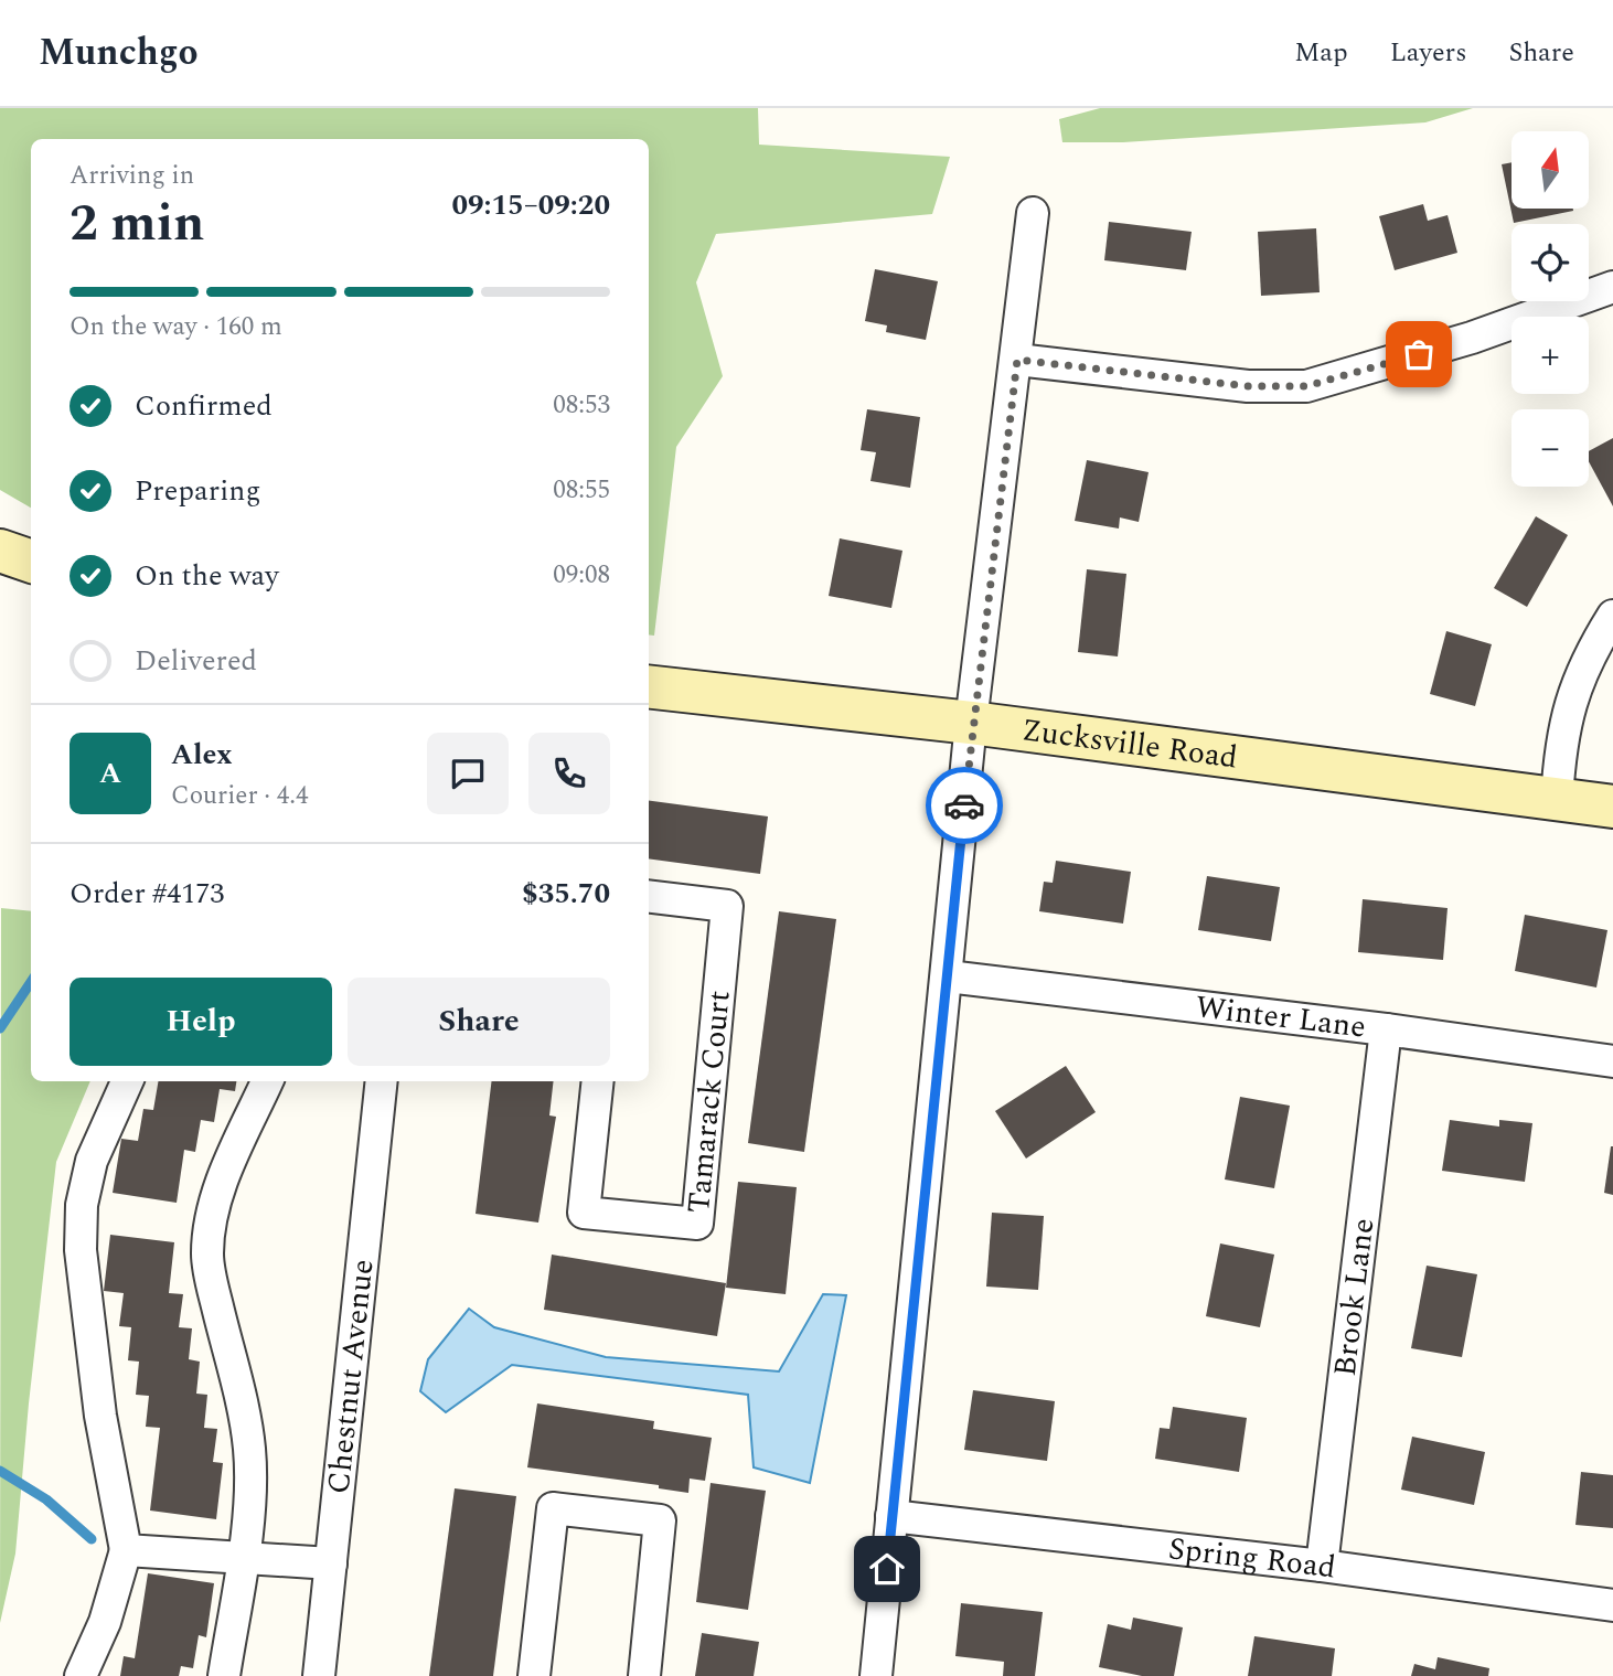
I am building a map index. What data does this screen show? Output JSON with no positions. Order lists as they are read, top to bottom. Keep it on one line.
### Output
{"streets":{"street":["Zucksville Road","Winter Lane","Tamarack Court","Brook Lane","Chestnut Avenue","Spring Road"]},"crossings":[["Winter Lane","Brook Lane"],["Brook Lane","Spring Road"]],"north":"top","page":{"header":"Munchgo","nav":["Map","Layers","Share"],"map_buttons":["+","−"],"heading":["2 min","Arriving in","09:15–09:20"],"panel":["Alex","Courier · 4.4","Order #4173","$35.70"],"bar":"On the way · 160 m","list":[["Confirmed","08:53"],["Preparing","08:55"],["On the way","09:08"],"Delivered"],"round":"A","buttons":["Help","Share"]}}
